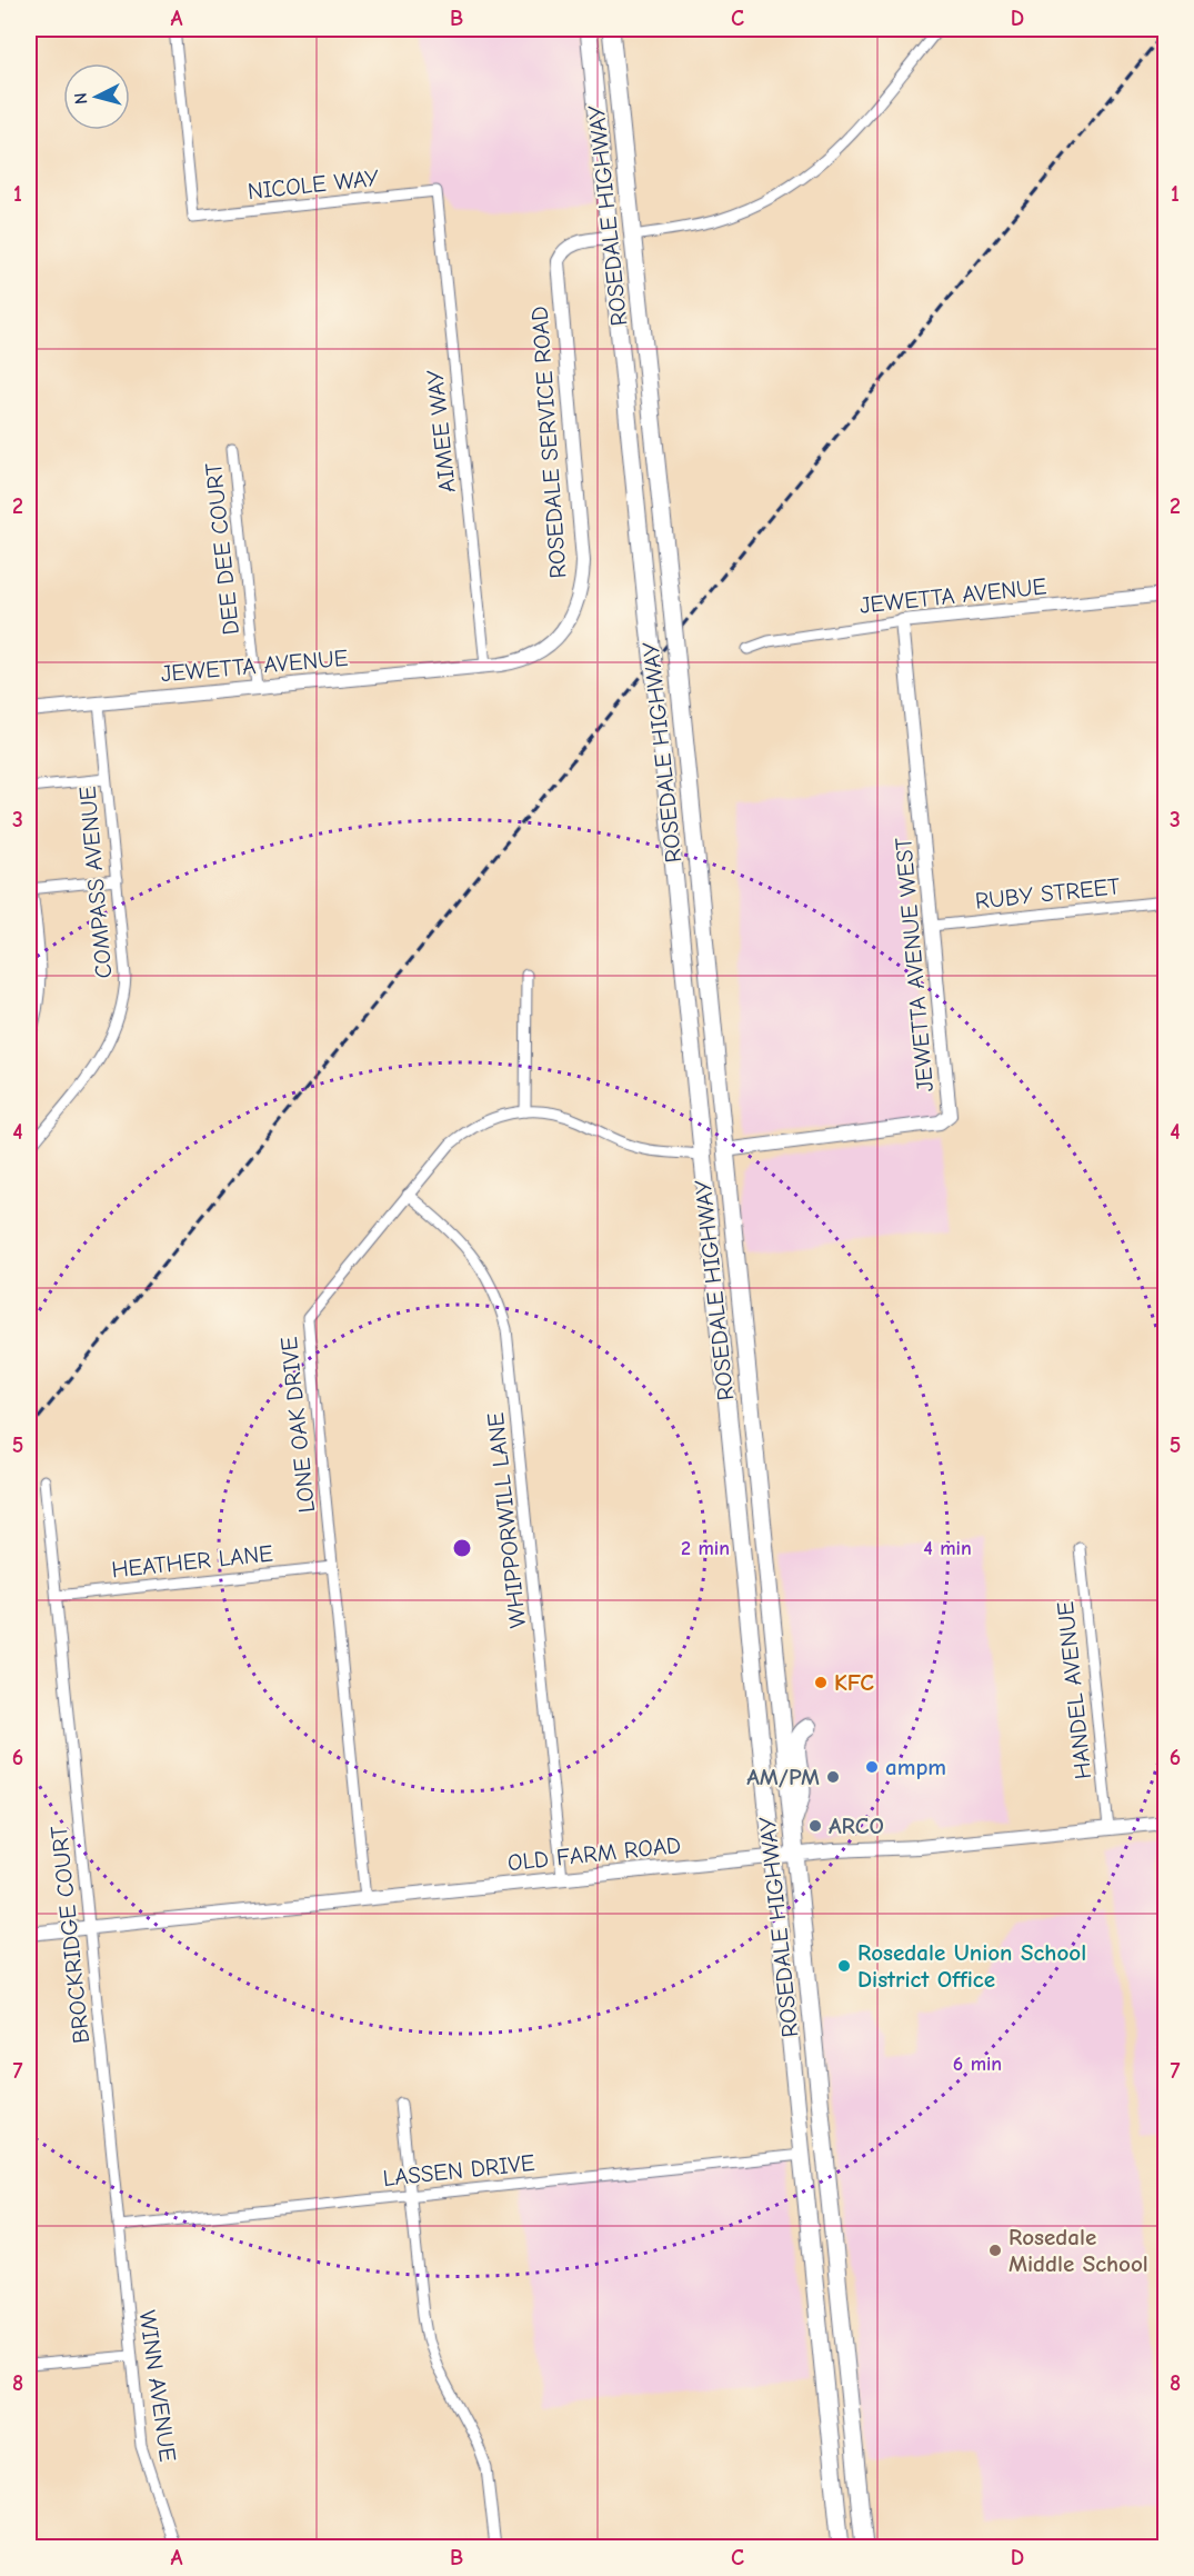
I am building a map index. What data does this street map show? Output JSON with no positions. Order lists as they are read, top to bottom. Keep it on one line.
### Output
{"streets":{"main road":["ROSEDALE HIGHWAY"],"street":["NICOLE WAY","AIMEE WAY","ROSEDALE SERVICE ROAD","DEE DEE COURT","JEWETTA AVENUE","COMPASS AVENUE","RUBY STREET","JEWETTA AVENUE WEST","LONE OAK DRIVE","WHIPPORWILL LANE","HEATHER LANE","HANDEL AVENUE","OLD FARM ROAD","BROCKRIDGE COURT","LASSEN DRIVE","WINN AVENUE"]},"crossings":[["NICOLE WAY","AIMEE WAY"],["ROSEDALE HIGHWAY","ROSEDALE SERVICE ROAD"],["ROSEDALE HIGHWAY","JEWETTA AVENUE WEST"],["ROSEDALE HIGHWAY","LONE OAK DRIVE"],["ROSEDALE HIGHWAY","OLD FARM ROAD"],["ROSEDALE HIGHWAY","LASSEN DRIVE"],["AIMEE WAY","ROSEDALE SERVICE ROAD"],["AIMEE WAY","JEWETTA AVENUE"],["ROSEDALE SERVICE ROAD","JEWETTA AVENUE"],["DEE DEE COURT","JEWETTA AVENUE"],["JEWETTA AVENUE","COMPASS AVENUE"],["JEWETTA AVENUE","JEWETTA AVENUE WEST"],["RUBY STREET","JEWETTA AVENUE WEST"],["LONE OAK DRIVE","WHIPPORWILL LANE"],["LONE OAK DRIVE","HEATHER LANE"],["LONE OAK DRIVE","OLD FARM ROAD"],["WHIPPORWILL LANE","OLD FARM ROAD"],["HEATHER LANE","BROCKRIDGE COURT"],["HANDEL AVENUE","OLD FARM ROAD"],["OLD FARM ROAD","BROCKRIDGE COURT"],["BROCKRIDGE COURT","LASSEN DRIVE"],["BROCKRIDGE COURT","WINN AVENUE"],["LASSEN DRIVE","WINN AVENUE"]],"places":["KFC","ampm","AM/PM","ARCO","Rosedale Union School District Office","Rosedale Middle School"],"north":"left","grid":{"columns":["A","B","C","D"],"rows":["1","2","3","4","5","6","7","8"]},"rings":["2 min","4 min","6 min"]}
